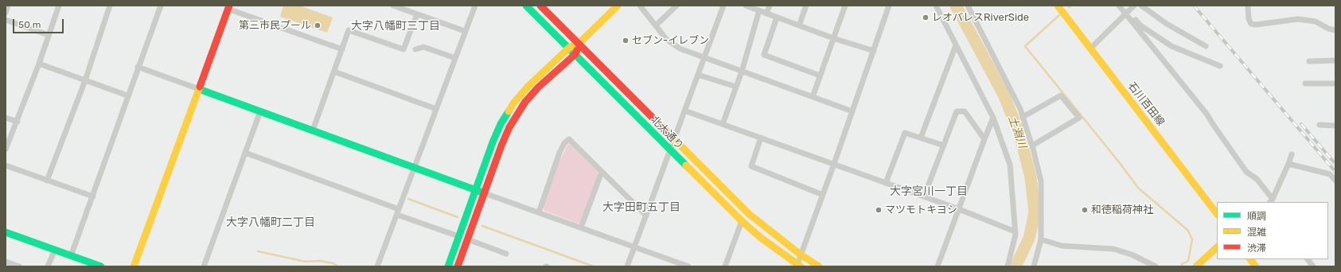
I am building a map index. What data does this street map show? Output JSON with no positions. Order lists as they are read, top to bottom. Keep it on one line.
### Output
{"streets":{"street":["石川百田線","北大通り"]},"districts":["大字八幡町三丁目","大字宮川一丁目","大字田町五丁目","大字八幡町二丁目"],"water":["土淵川"],"places":["レオパレスRiverSide","第三市民プール","セブン-イレブン","マツモトキヨシ","和徳稲荷神社"],"legend":["順調","混雑","渋滞"],"scale_bar":"50 m"}
